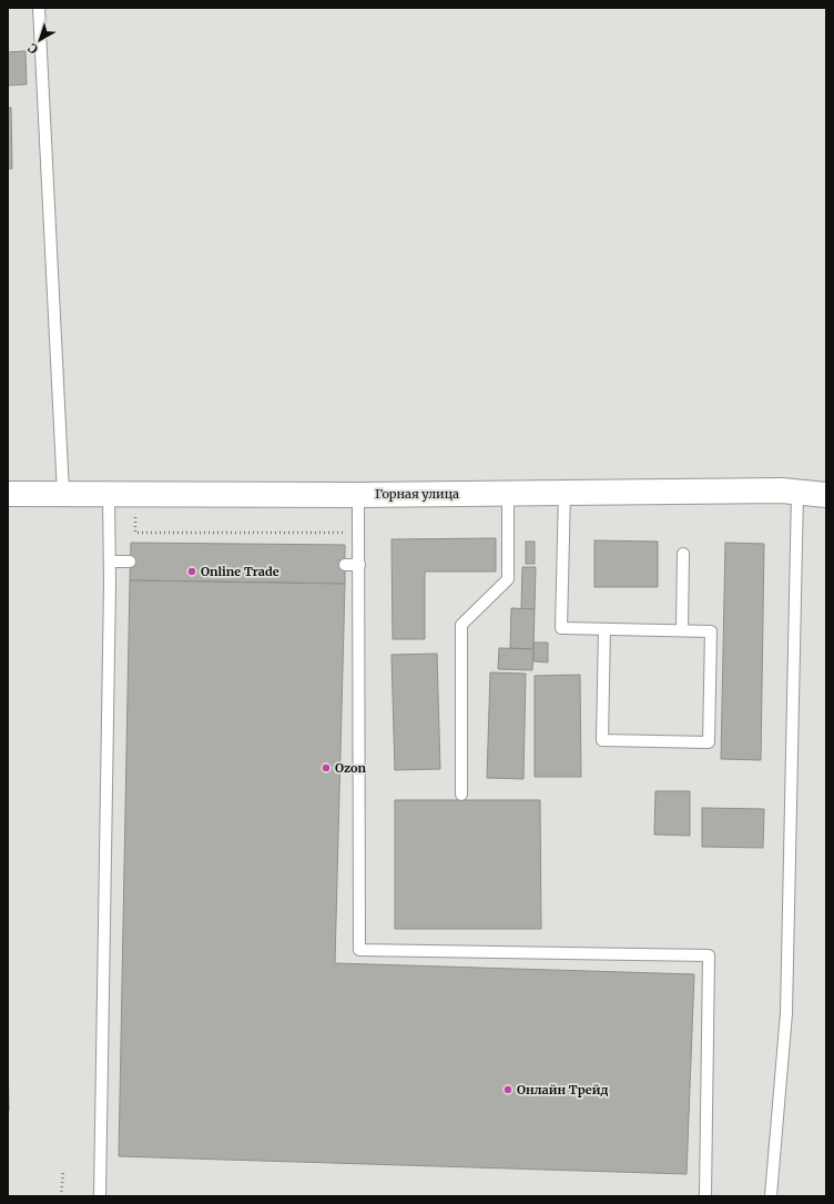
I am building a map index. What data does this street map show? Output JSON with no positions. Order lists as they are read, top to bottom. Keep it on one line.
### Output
{"streets":{"street":["Горная улица"]},"places":["Online Trade","Ozon","Онлайн Трейд"],"north":"bottom left"}
